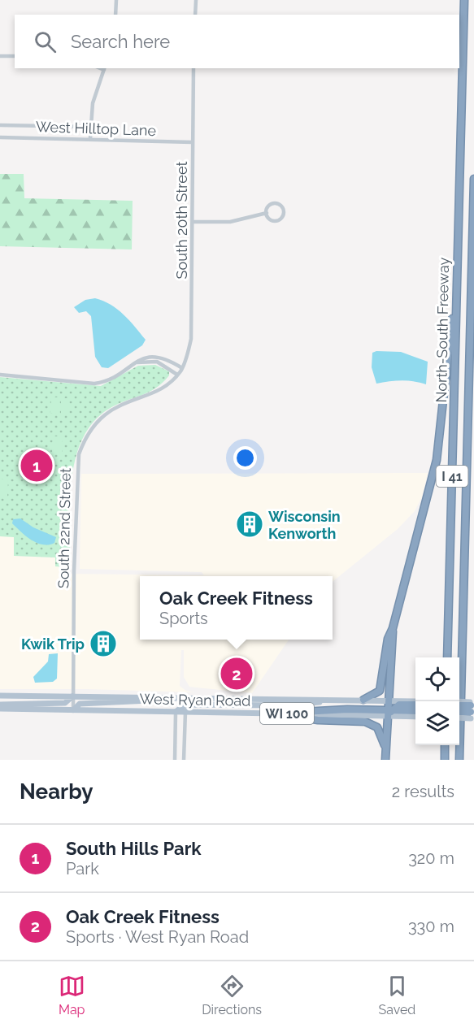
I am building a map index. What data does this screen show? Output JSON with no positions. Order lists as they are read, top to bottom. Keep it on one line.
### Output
{"streets":{"highway":["North-South Freeway","I 41"],"main road":["West Ryan Road","WI 100"],"street":["West Hilltop Lane","South 20th Street","South 22nd Street"]},"crossings":[["West Hilltop Lane","South 20th Street"],["South 20th Street","South 22nd Street"],["South 22nd Street","West Ryan Road"]],"places":{"building":["Wisconsin Kenworth","Kwik Trip"]},"page":{"search":"Search here","pins":["1","2"],"popup":["Oak Creek Fitness","Sports"],"heading":["Nearby","2 results"],"list":[{"mark":"1","name":"South Hills Park","note":"Park","value":"320 m"},{"mark":"2","name":"Oak Creek Fitness","note":"Sports · West Ryan Road","value":"330 m"}],"nav":["Map","Directions","Saved"]}}
